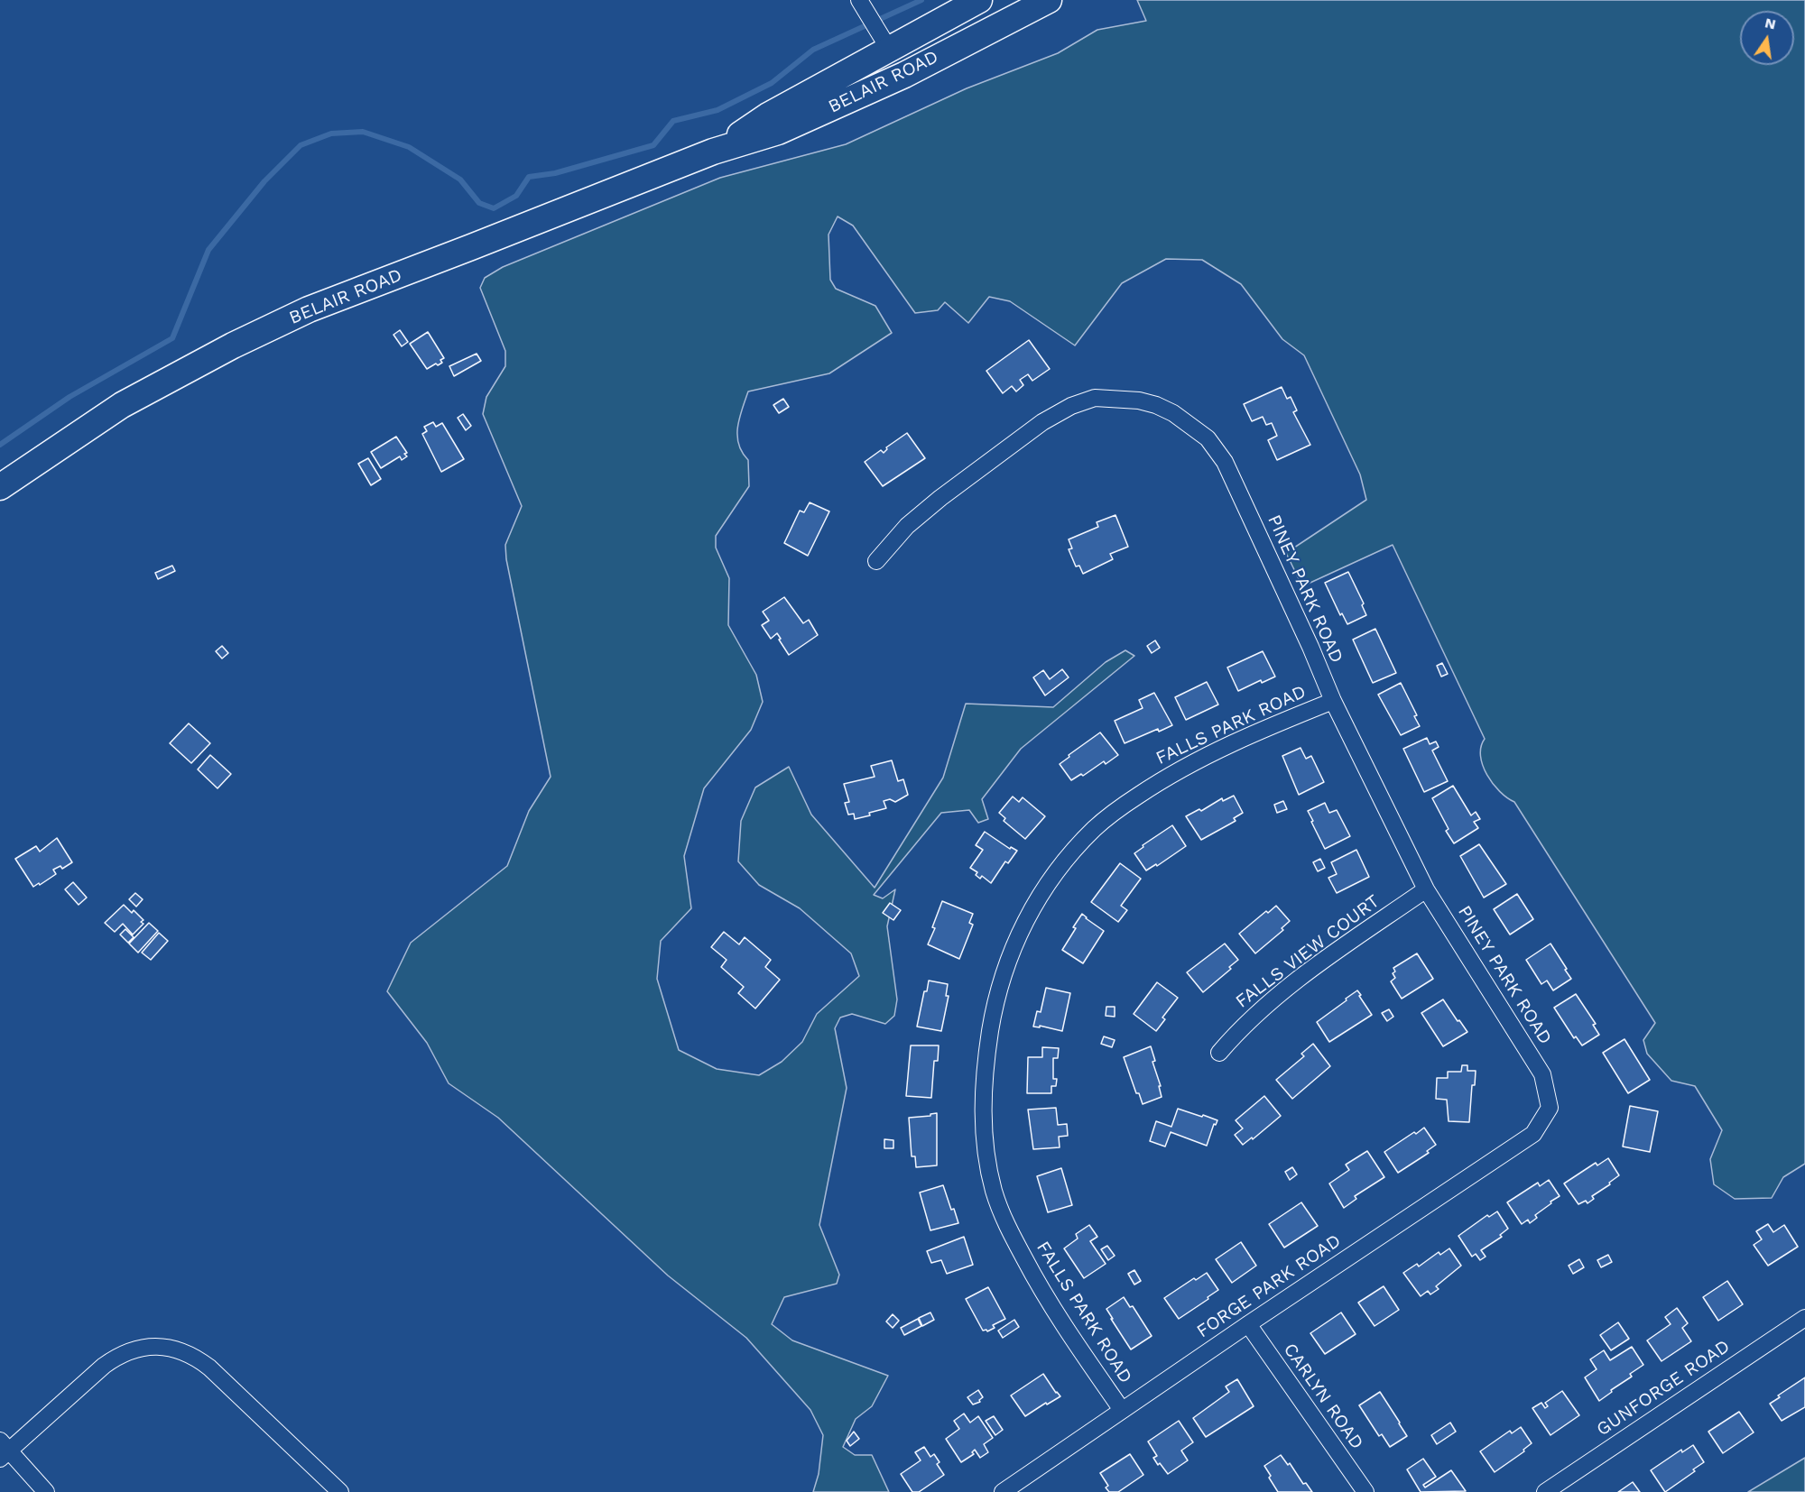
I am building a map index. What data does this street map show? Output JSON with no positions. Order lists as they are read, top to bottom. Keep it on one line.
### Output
{"streets":{"highway":["BELAIR ROAD"],"street":["PINEY PARK ROAD","FALLS PARK ROAD","FALLS VIEW COURT","FORGE PARK ROAD","GUNFORGE ROAD","CARLYN ROAD"]},"crossings":[["PINEY PARK ROAD","FALLS PARK ROAD"],["PINEY PARK ROAD","FALLS VIEW COURT"],["PINEY PARK ROAD","FORGE PARK ROAD"],["FALLS PARK ROAD","FORGE PARK ROAD"],["FORGE PARK ROAD","CARLYN ROAD"]],"north":"top"}
